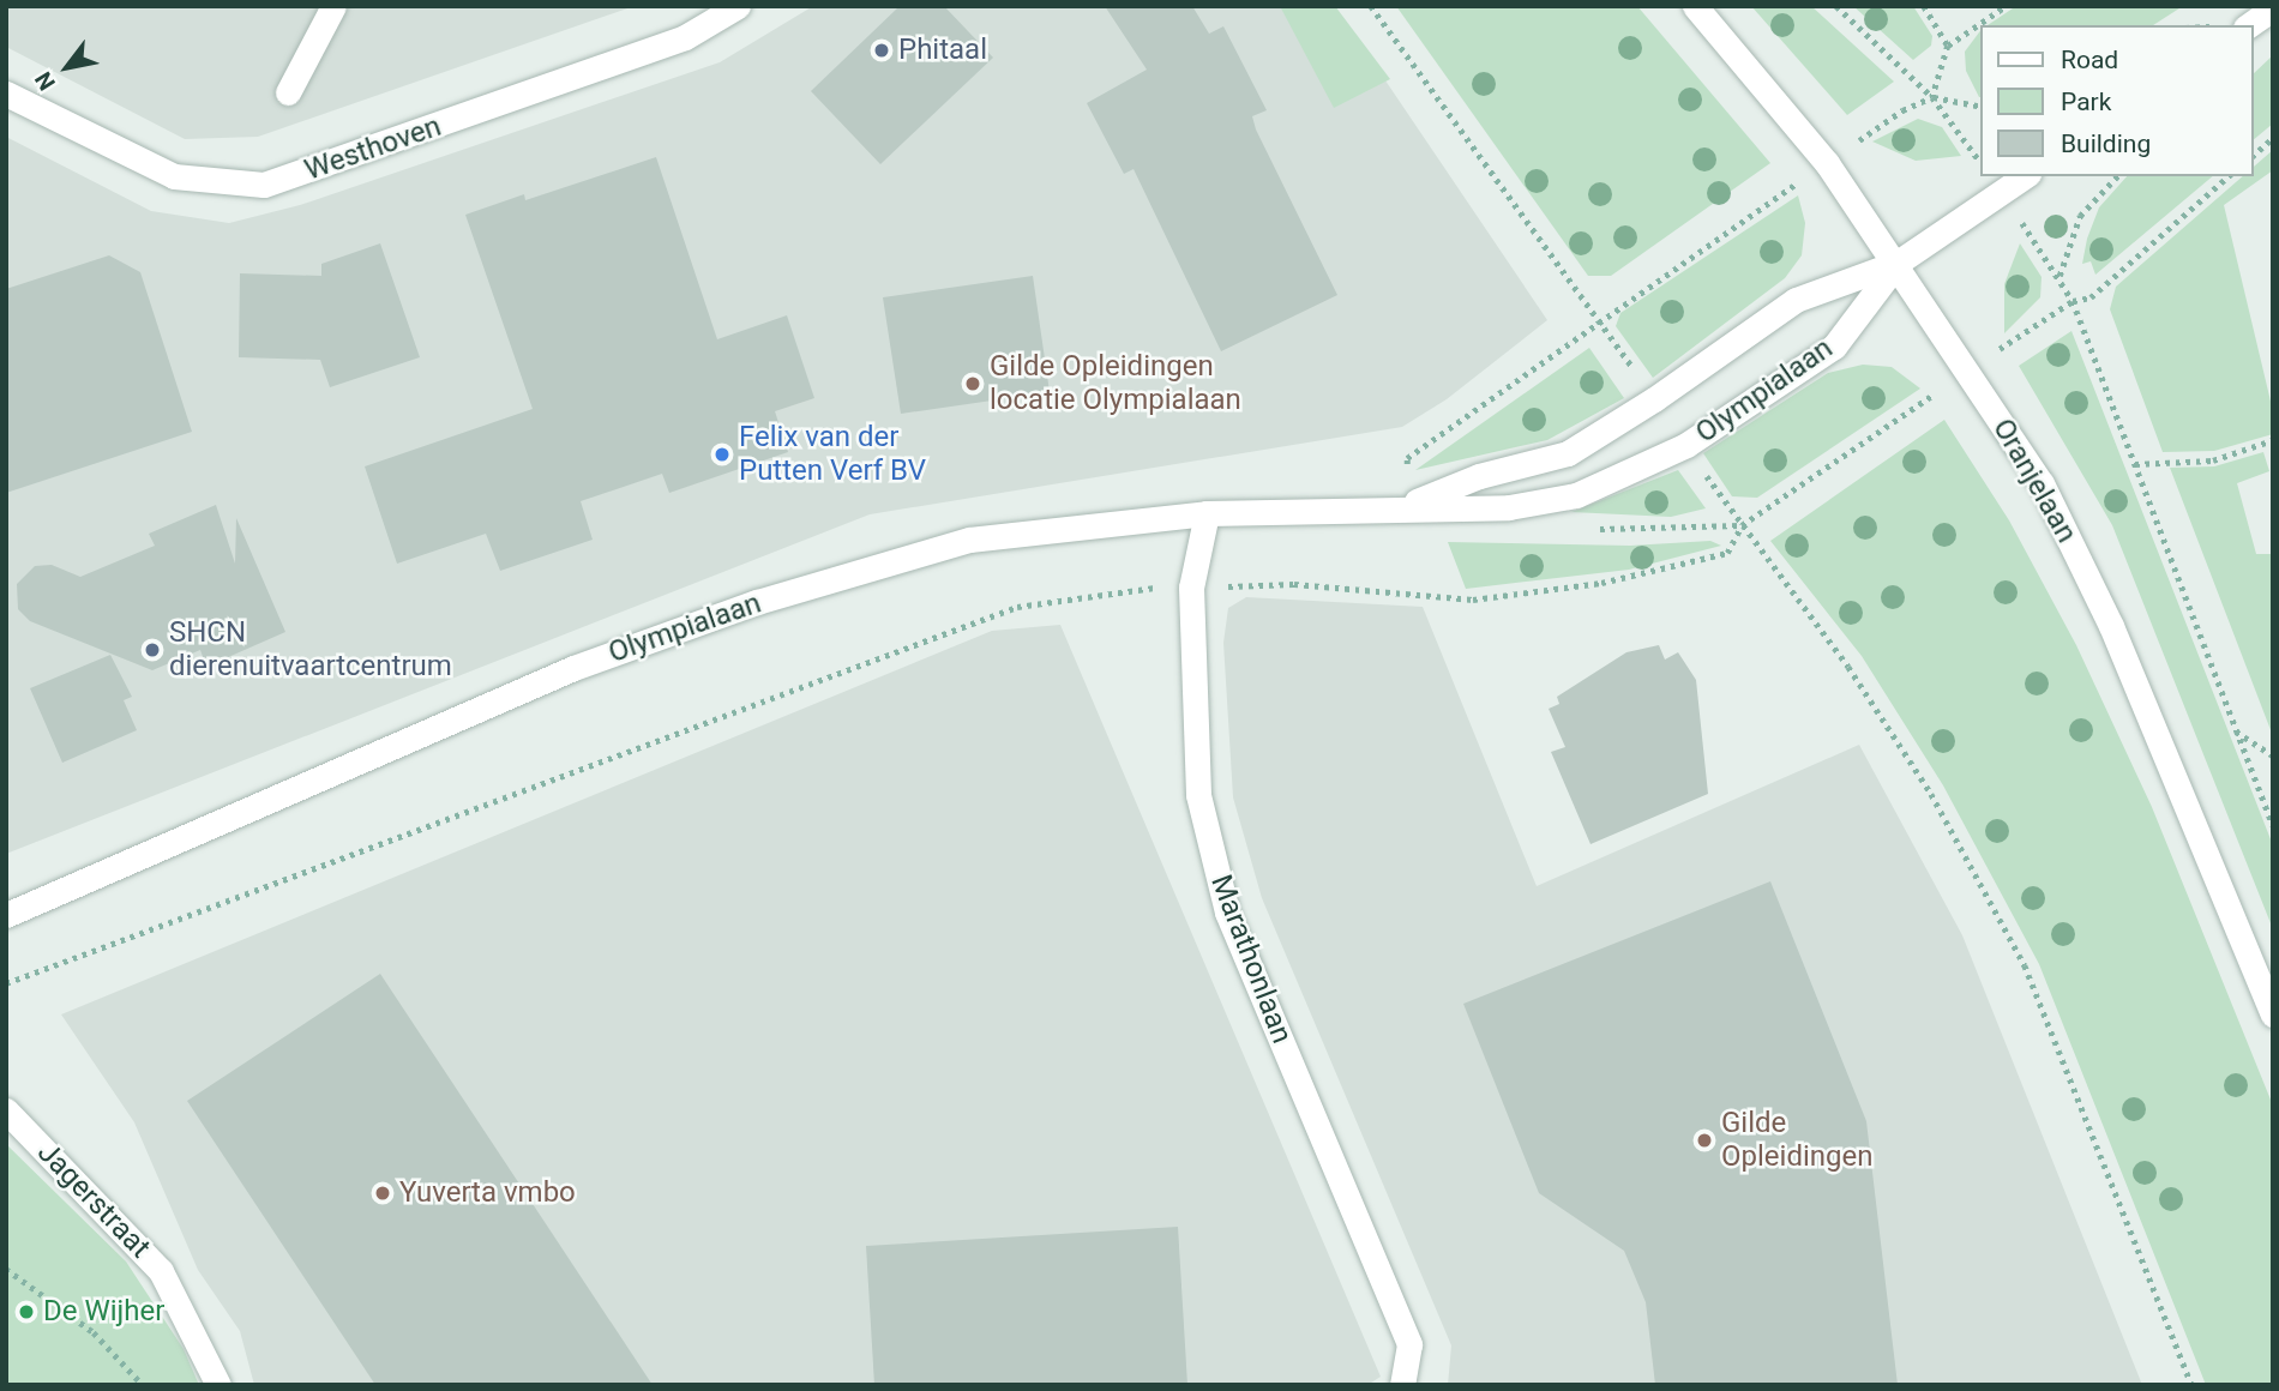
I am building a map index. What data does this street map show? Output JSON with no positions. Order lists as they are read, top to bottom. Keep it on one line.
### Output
{"streets":{"street":["Westhoven","Olympialaan","Oranjelaan","Marathonlaan","Jagerstraat"]},"crossings":[["Olympialaan","Oranjelaan"],["Olympialaan","Marathonlaan"]],"places":["Phitaal","Gilde Opleidingen locatie Olympialaan","Felix van der Putten Verf BV","SHCN dierenuitvaartcentrum","Gilde Opleidingen","Yuverta vmbo","De Wijher"],"legend":["Road","Park","Building"],"north":"bottom left"}
